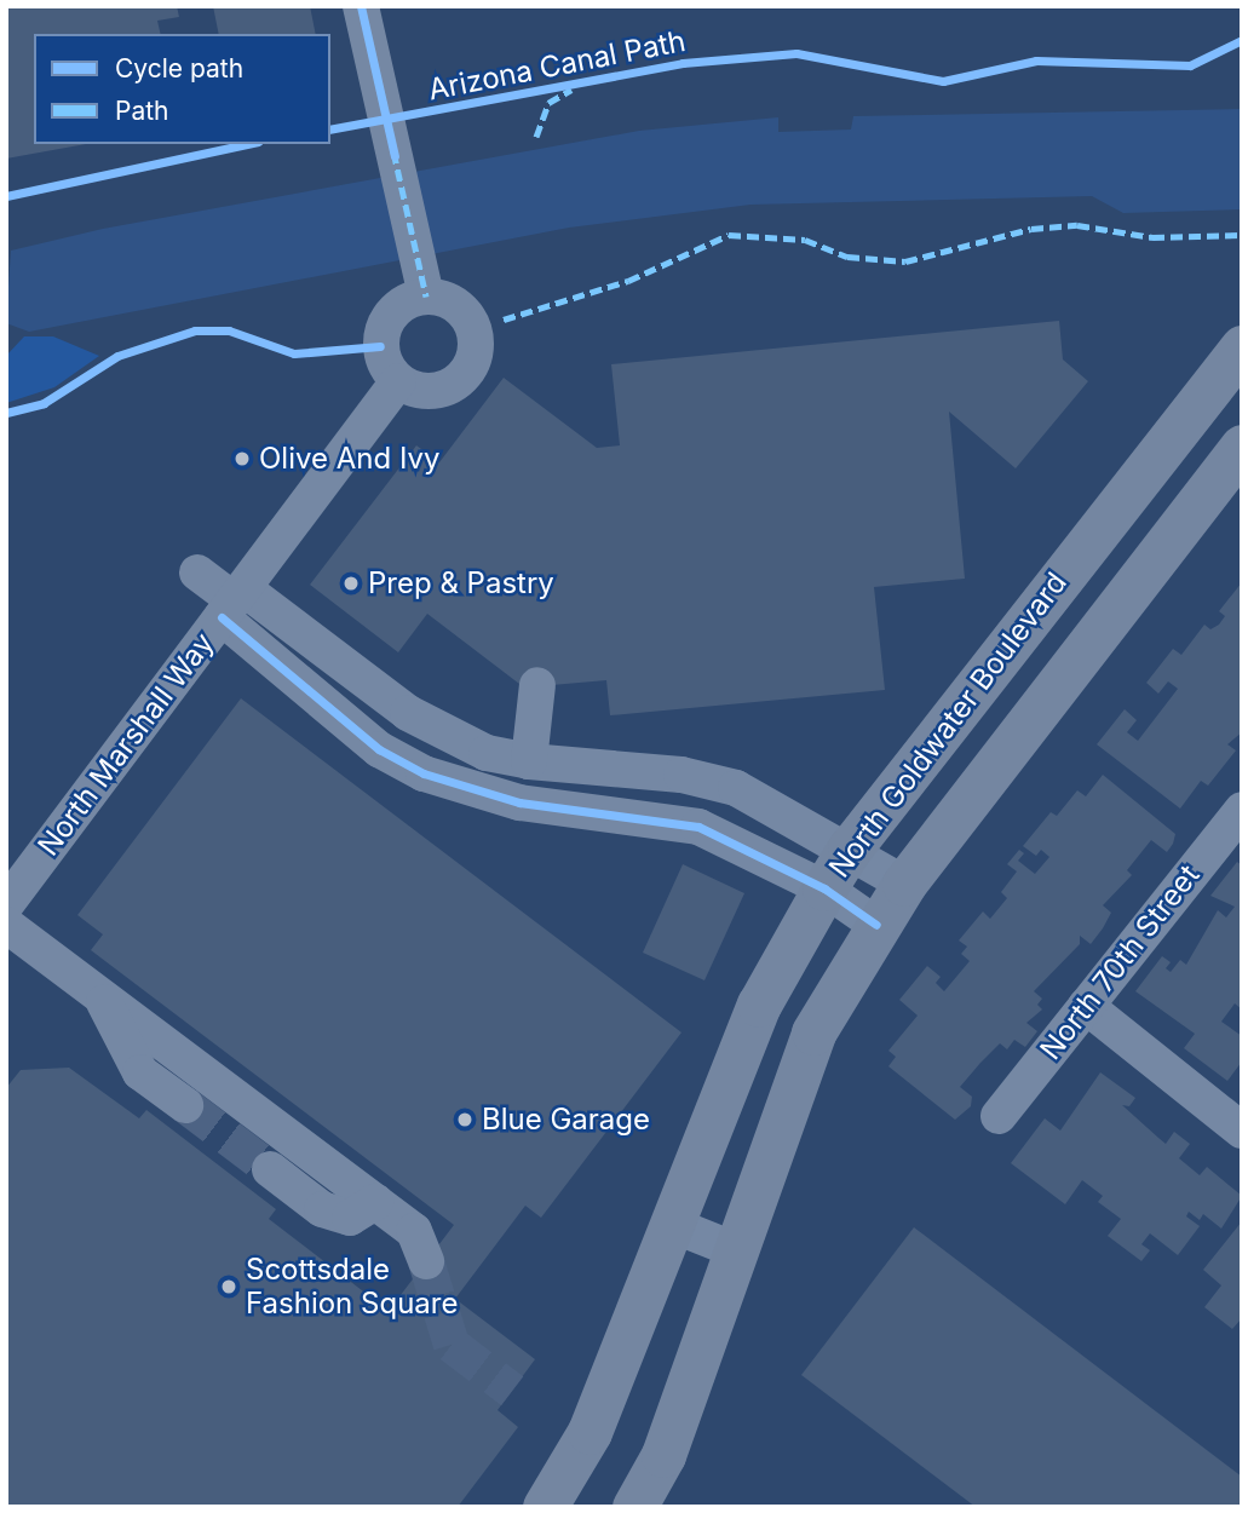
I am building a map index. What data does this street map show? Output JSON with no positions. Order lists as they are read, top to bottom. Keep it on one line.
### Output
{"streets":{"main road":["North Goldwater Boulevard"],"street":["North Marshall Way","North 70th Street"],"cycle path":["Arizona Canal Path"]},"places":["Olive And Ivy","Prep & Pastry","Blue Garage","Scottsdale Fashion Square"],"legend":["Cycle path","Path"]}
